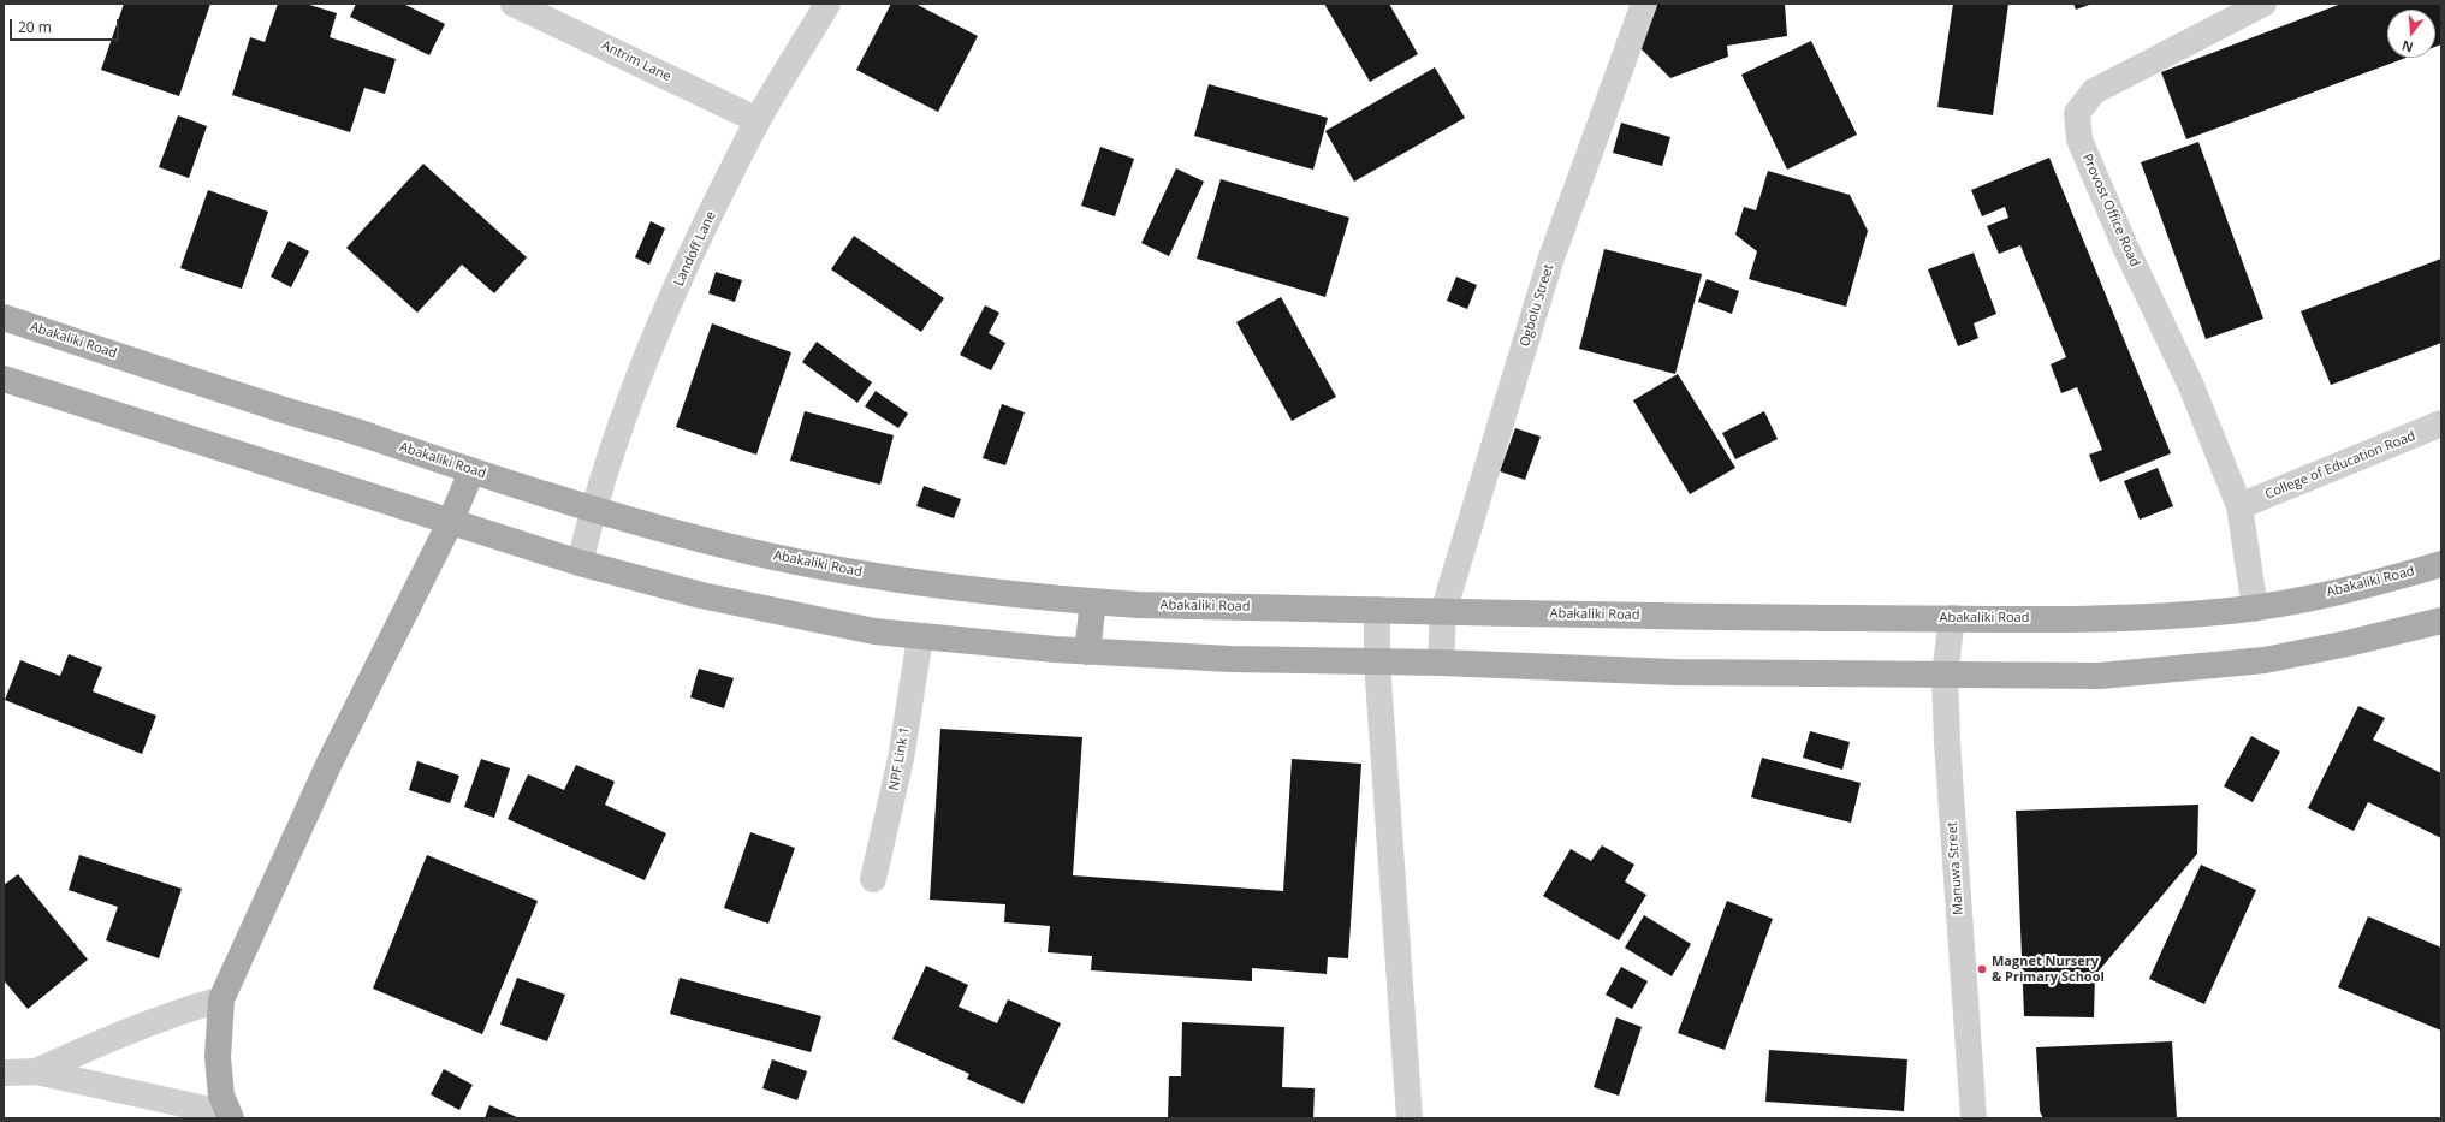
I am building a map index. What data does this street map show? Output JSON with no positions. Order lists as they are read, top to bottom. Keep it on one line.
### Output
{"streets":{"main road":["Abakaliki Road"],"street":["Antrim Lane","Provost Office Road","Landoff Lane","Ogbolu Street","College of Education Road","NPF Link 1","Manuwa Street"]},"crossings":[["Antrim Lane","Landoff Lane"],["Provost Office Road","Abakaliki Road"],["Provost Office Road","College of Education Road"],["Landoff Lane","Abakaliki Road"],["Ogbolu Street","Abakaliki Road"],["Abakaliki Road","Manuwa Street"]],"places":["Magnet Nursery & Primary School"],"scale_bar":"20 m","north":"bottom"}
